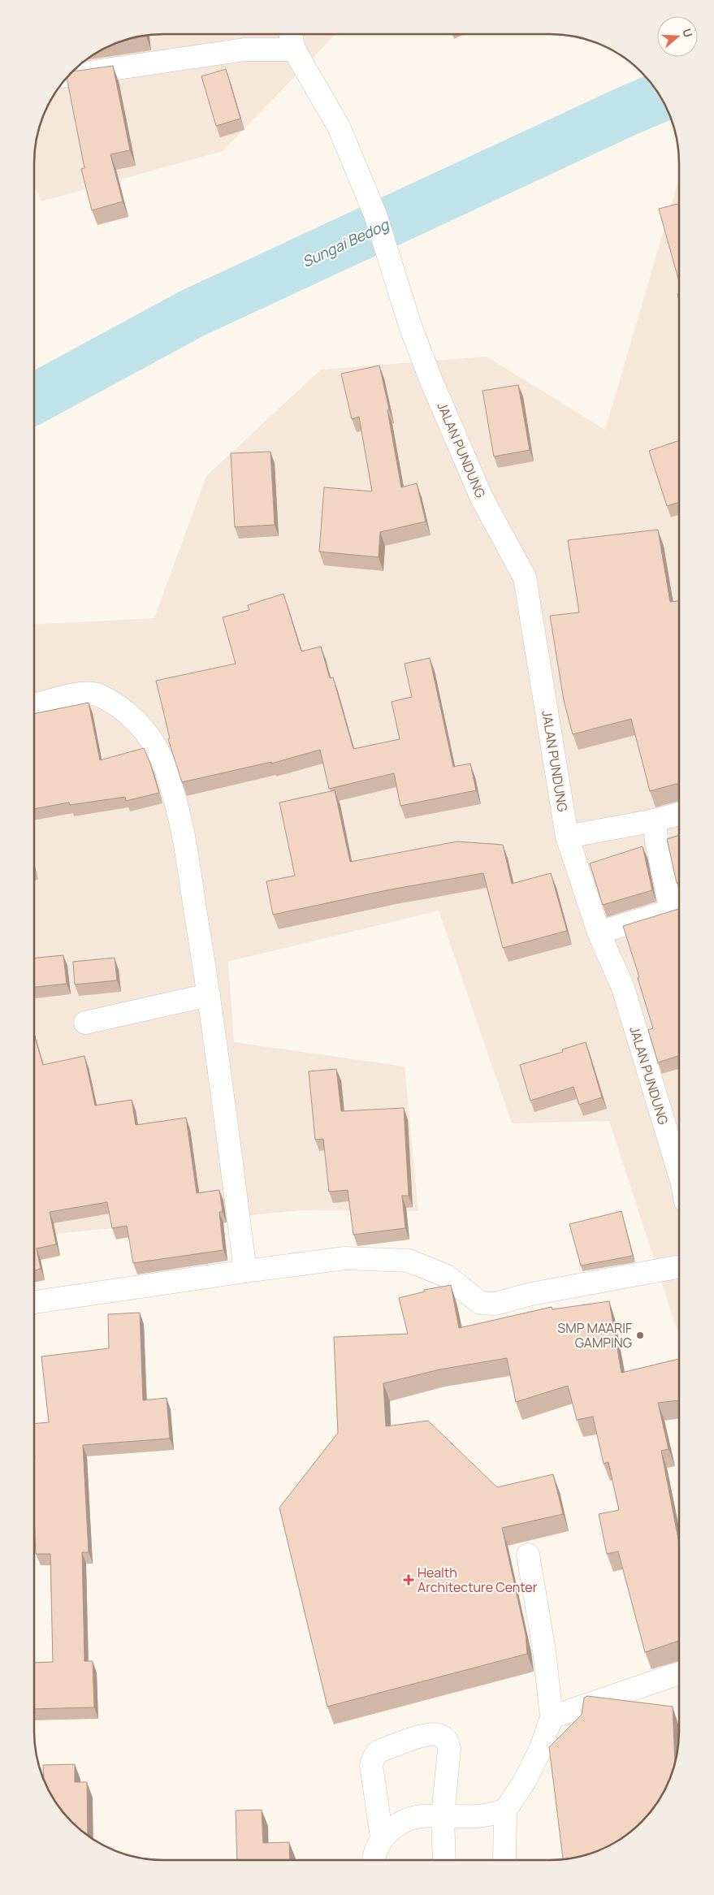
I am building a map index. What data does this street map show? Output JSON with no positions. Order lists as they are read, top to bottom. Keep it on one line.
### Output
{"streets":{"street":["JALAN PUNDUNG"]},"water":["Sungai Bedog"],"places":{"other":["SMP MA'ARIF GAMPING"],"health":["Health Architecture Center"]},"north":"right"}
